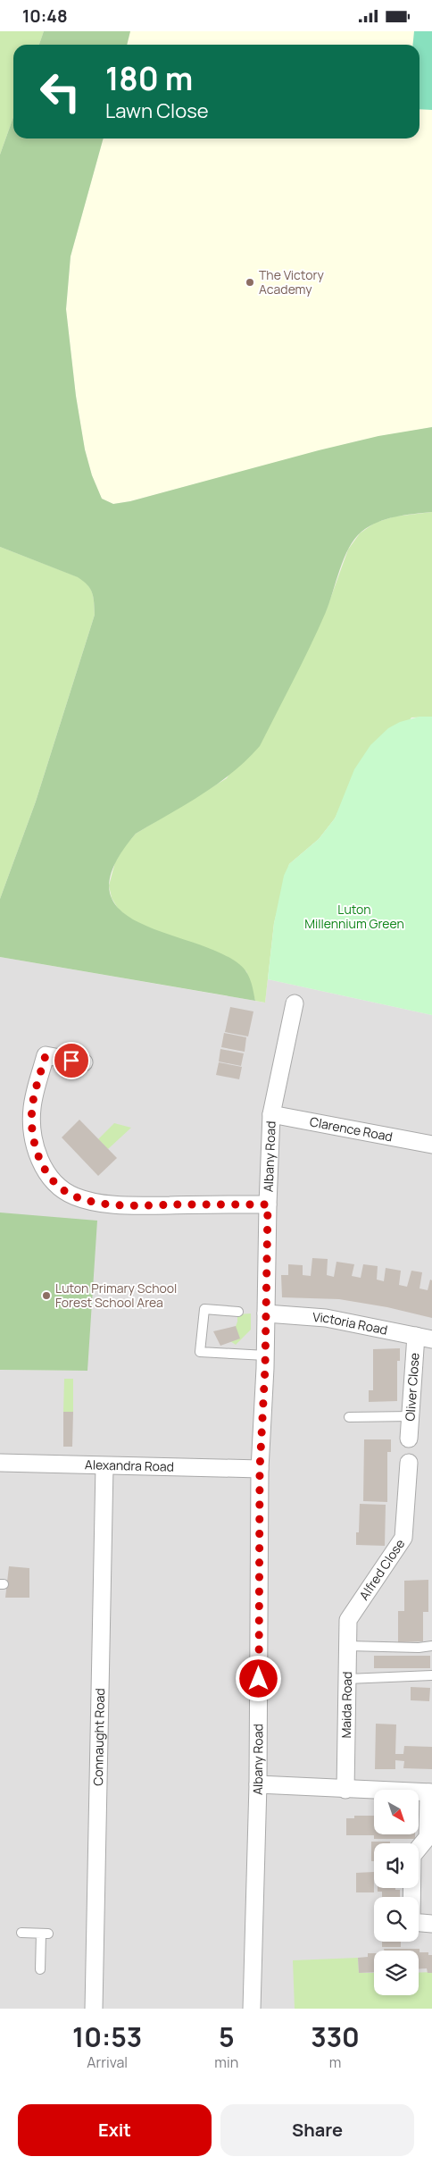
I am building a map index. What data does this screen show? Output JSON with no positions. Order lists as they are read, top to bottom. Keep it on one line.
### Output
{"streets":{"street":["Clarence Road","Albany Road","Victoria Road","Oliver Close","Alexandra Road","Alfred Close","Maida Road","Connaught Road"]},"crossings":[["Clarence Road","Albany Road"],["Albany Road","Victoria Road"],["Albany Road","Alexandra Road"],["Victoria Road","Oliver Close"],["Alexandra Road","Connaught Road"],["Alfred Close","Maida Road"]],"parks":["Luton Millennium Green"],"places":["The Victory Academy","Luton Primary School Forest School Area"],"north":"bottom right","page":{"status":"10:48","turn":["180 m","Lawn Close"],"eta":["10:53","Arrival","5","min","330","m"],"buttons":["Exit","Share"]}}
